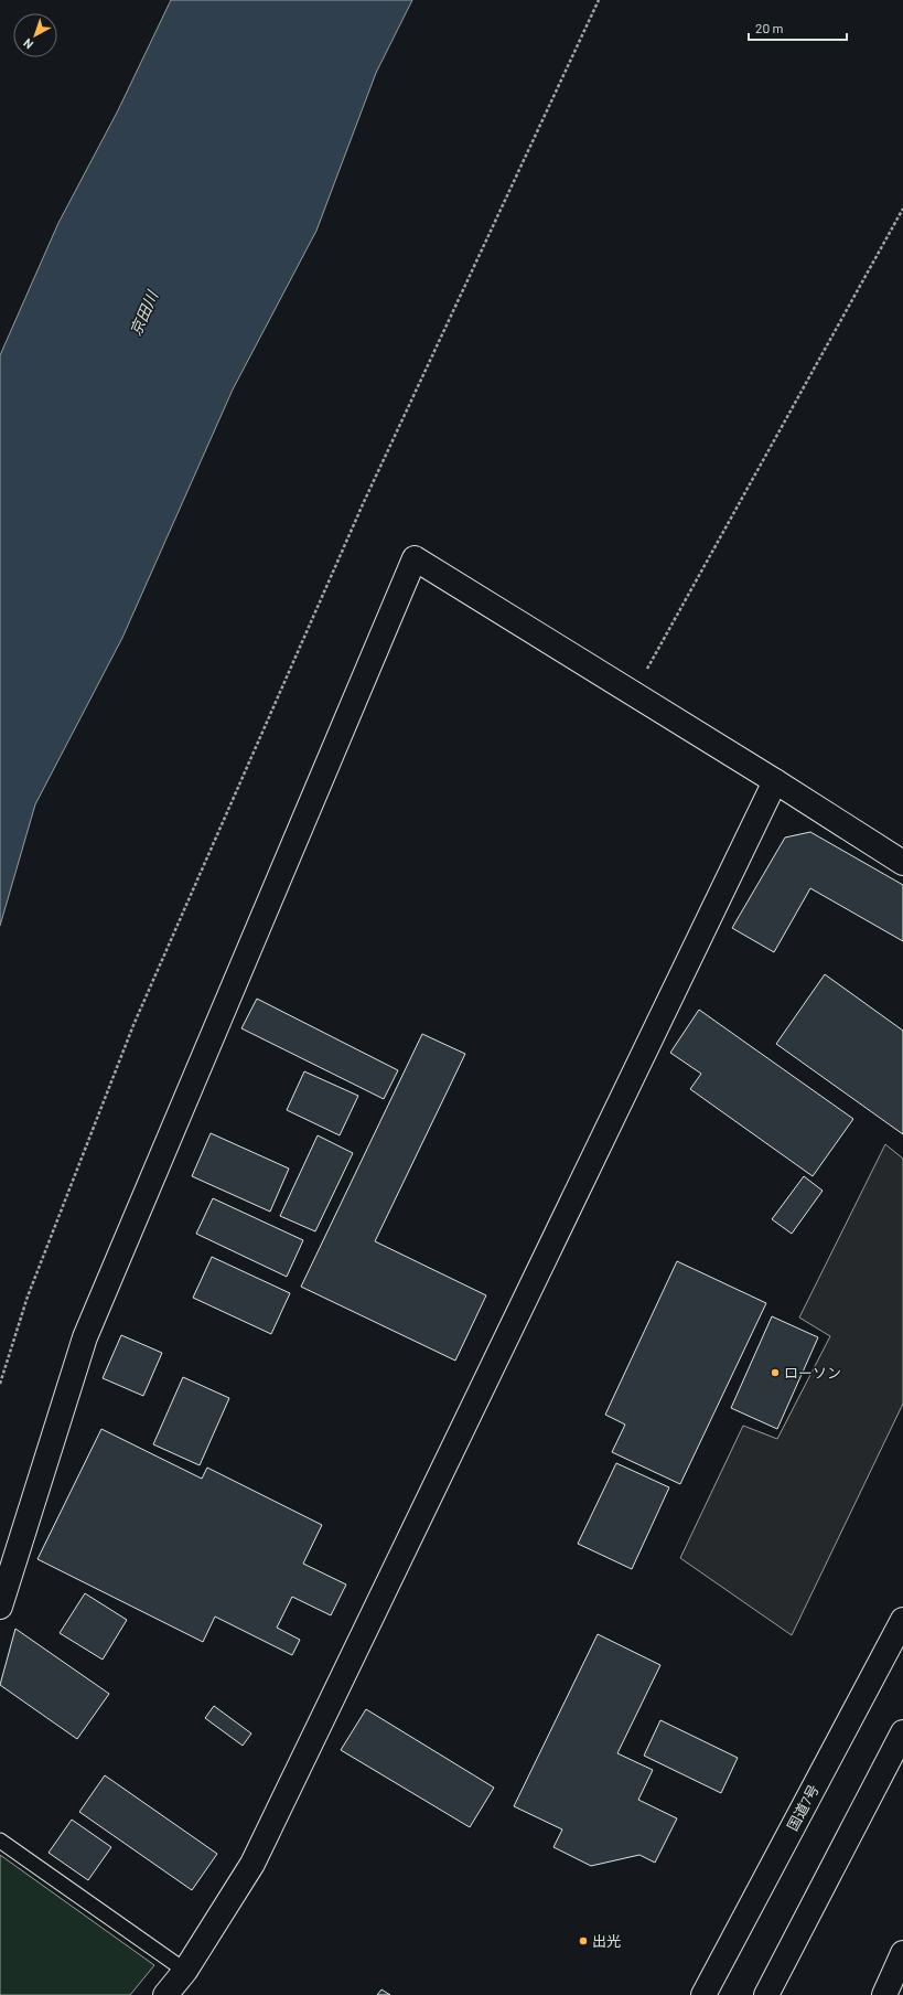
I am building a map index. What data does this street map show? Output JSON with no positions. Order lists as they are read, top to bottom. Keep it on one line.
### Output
{"streets":{"main road":["国道7号"]},"water":["京田川"],"places":["ローソン","出光"],"scale_bar":"20 m","north":"bottom left"}
